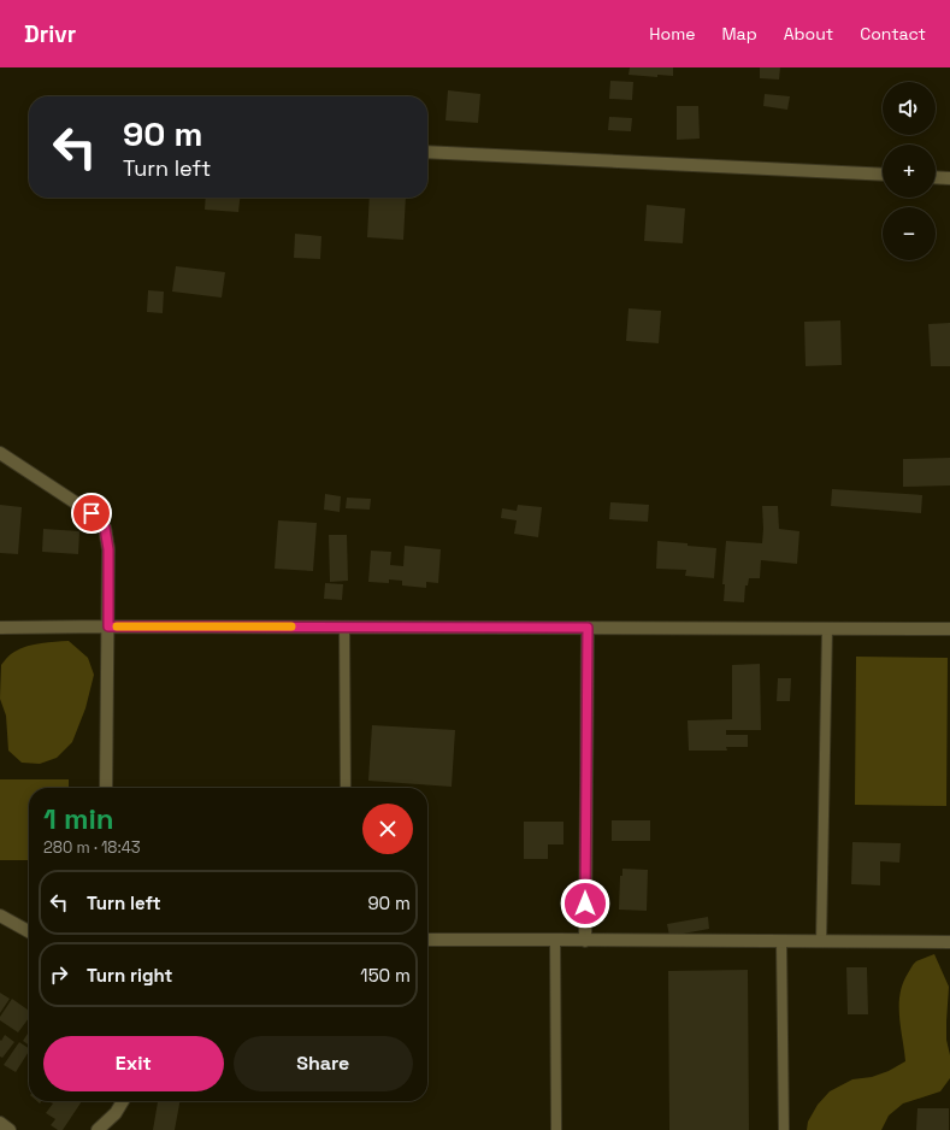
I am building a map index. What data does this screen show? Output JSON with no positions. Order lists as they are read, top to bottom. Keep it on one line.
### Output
{"page":{"header":"Drivr","nav":["Home","Map","About","Contact"],"map_buttons":["+","−"],"turn":["90 m","Turn left"],"heading":["1 min","280 m · 18:43"],"list":[{"name":"Turn left","value":"90 m"},{"name":"Turn right","value":"150 m"}],"buttons":["Exit","Share"]}}
